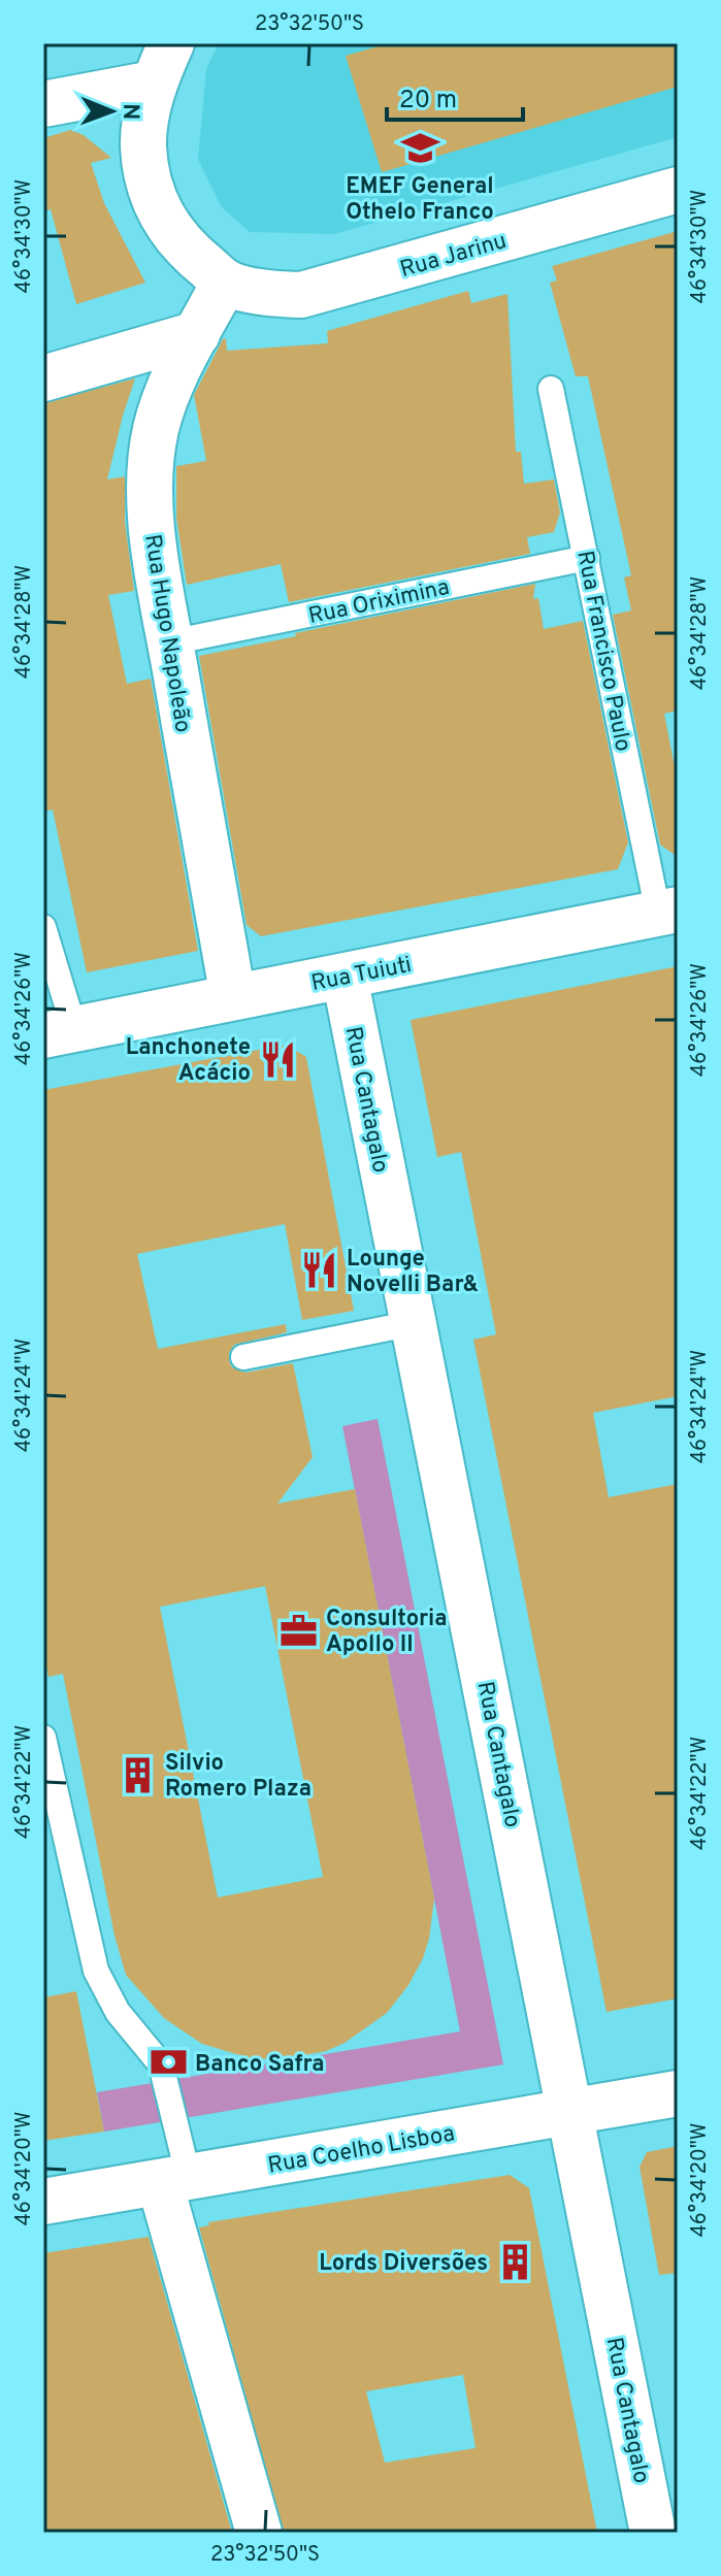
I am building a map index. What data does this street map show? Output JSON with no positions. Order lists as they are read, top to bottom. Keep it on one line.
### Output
{"streets":{"street":["Rua Jarinu","Rua Hugo Napoleão","Rua Tuiuti","Rua Cantagalo","Rua Coelho Lisboa"],"lane":["Rua Oriximina","Rua Francisco Paulo"]},"crossings":[["Rua Jarinu","Rua Hugo Napoleão"],["Rua Oriximina","Rua Hugo Napoleão"],["Rua Oriximina","Rua Francisco Paulo"],["Rua Hugo Napoleão","Rua Tuiuti"],["Rua Francisco Paulo","Rua Tuiuti"],["Rua Tuiuti","Rua Cantagalo"],["Rua Cantagalo","Rua Coelho Lisboa"]],"places":{"school or university":["EMEF General Othelo Franco"],"restaurant":["Lanchonete Acácio","Lounge Novelli Bar&"],"office":["Consultoria Apollo II"],"building":["Silvio Romero Plaza","Lords Diversões"],"bank":["Banco Safra"]},"scale_bar":"20 m","north":"right","coordinates":["23°32'50\"S","46°34'30\"W","46°34'28\"W","46°34'26\"W","46°34'24\"W","46°34'22\"W","46°34'20\"W"]}
